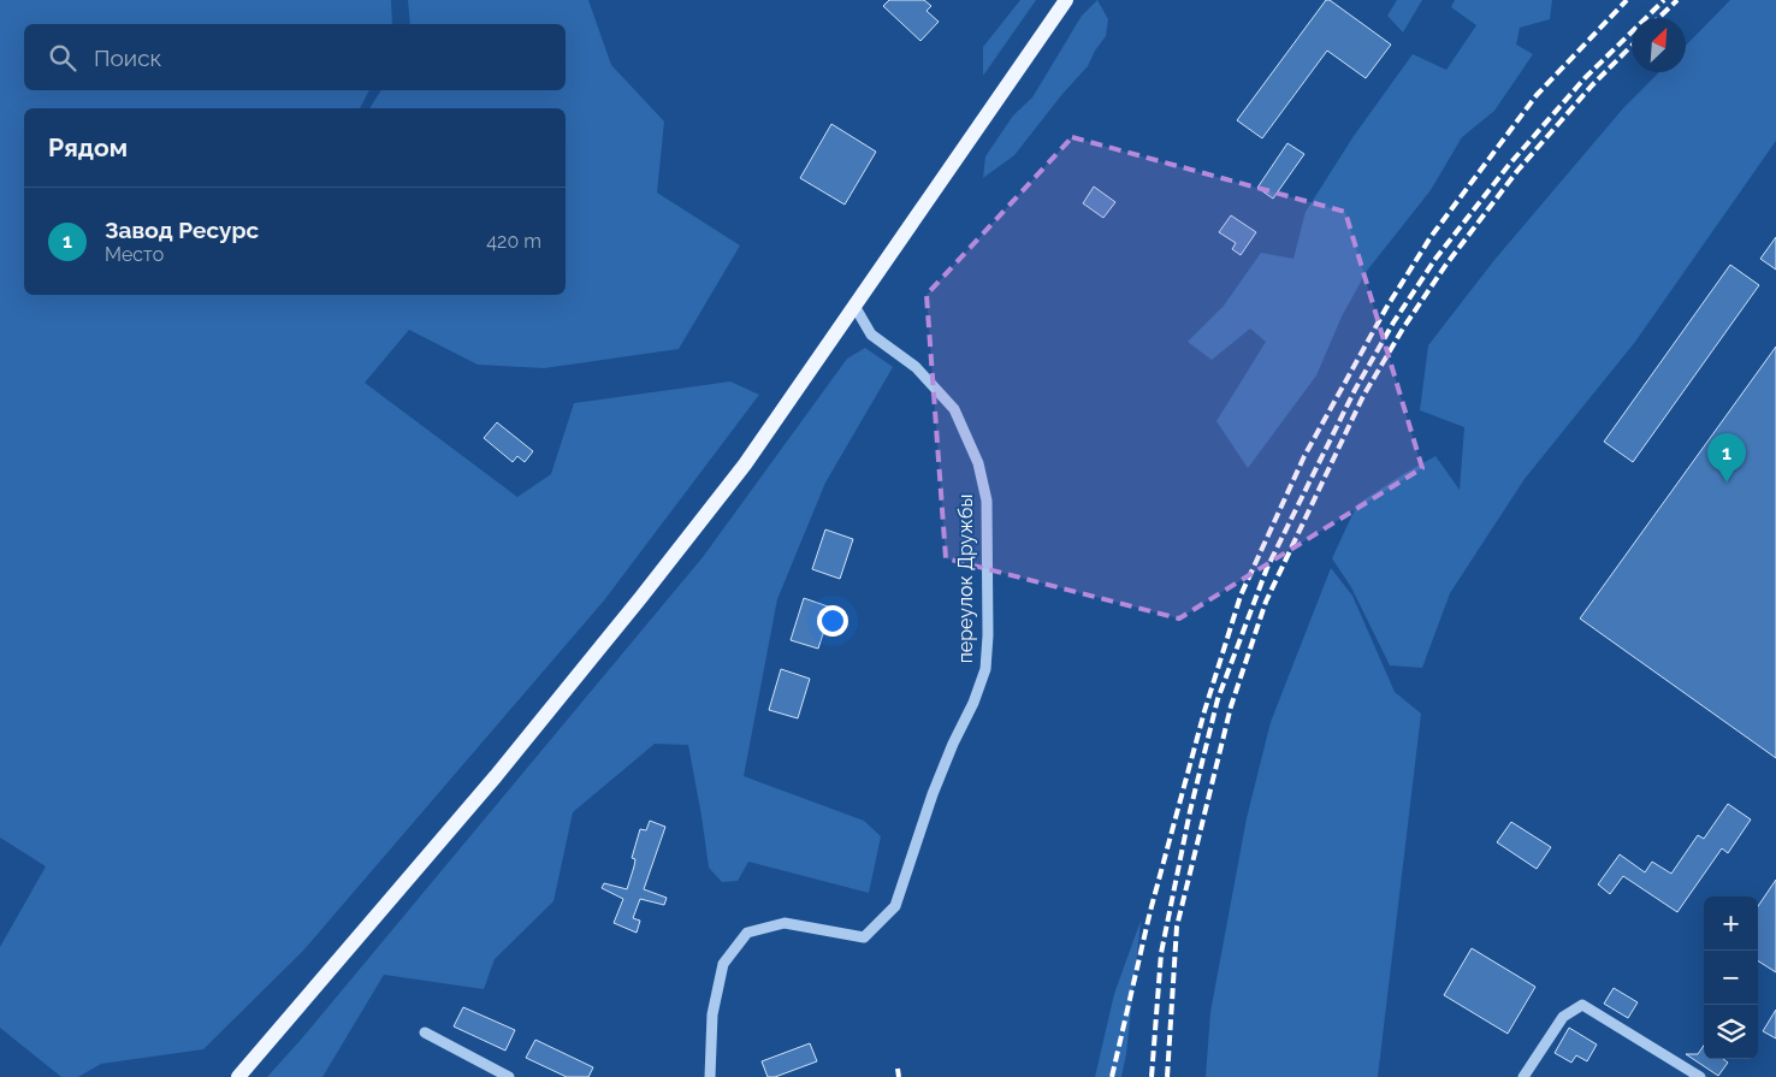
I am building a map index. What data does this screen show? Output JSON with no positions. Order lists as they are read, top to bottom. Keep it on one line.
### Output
{"streets":{"street":["переулок Дружбы"]},"north":"top right","page":{"search":"Поиск","heading":"Рядом","list":[{"mark":"1","name":"Завод Ресурс","note":"Место","value":"420 m"}],"pins":"1","map_buttons":["+","−"]}}
